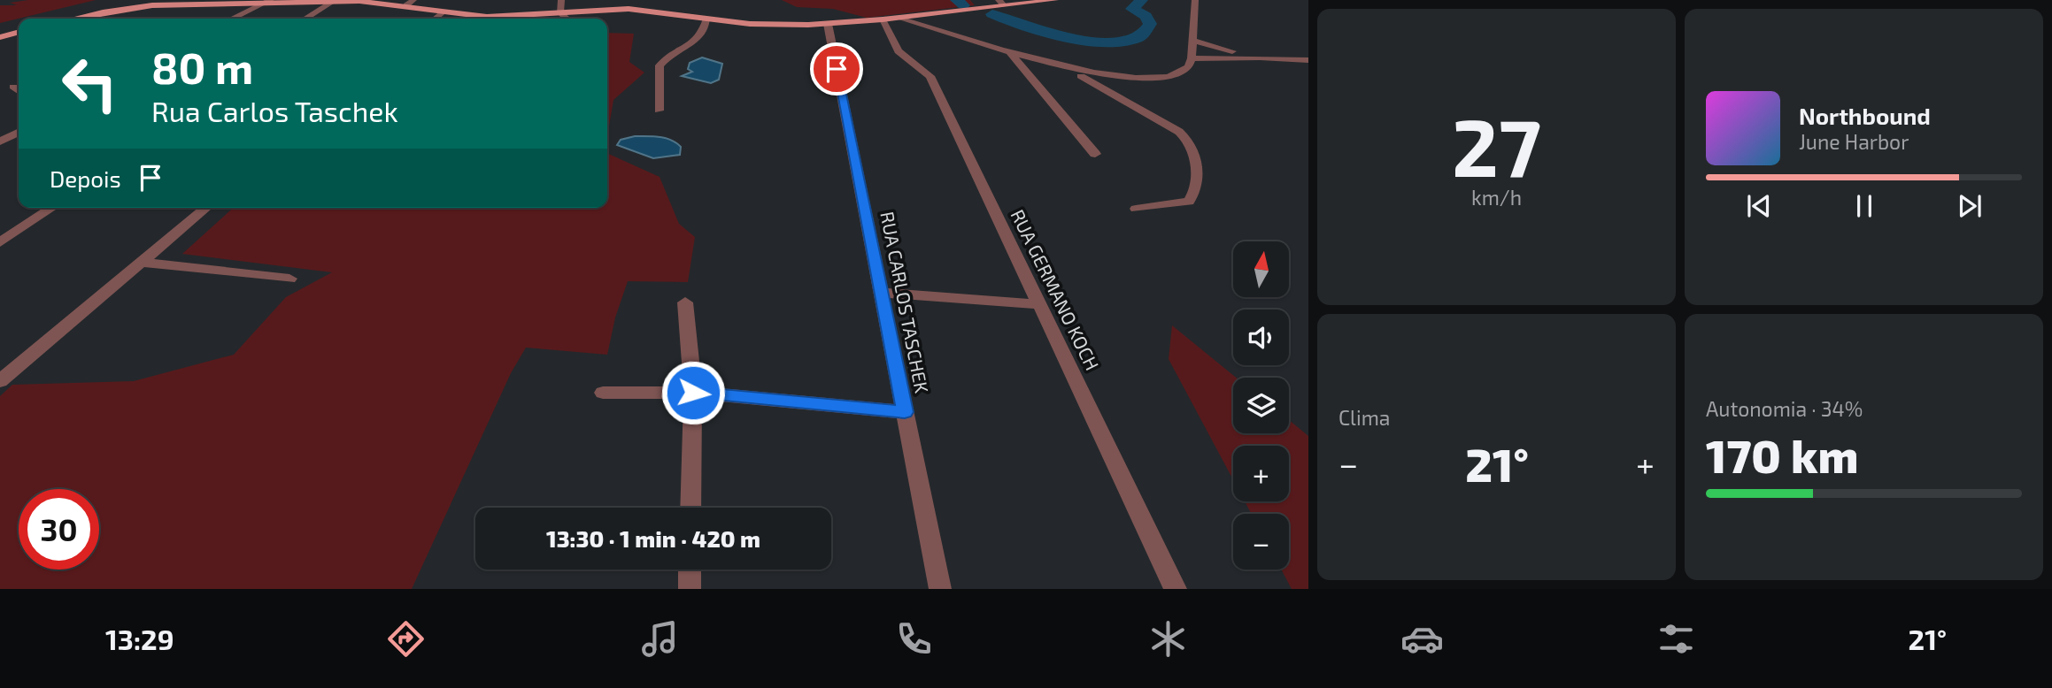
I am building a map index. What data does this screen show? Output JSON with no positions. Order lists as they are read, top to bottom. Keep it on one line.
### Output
{"streets":{"street":["RUA GERMANO KOCH","RUA CARLOS TASCHEK"]},"north":"top","page":{"tile":[["27","km/h"],"Clima",["Autonomia · 34%","170 km"]],"turn":["80 m","Rua Carlos Taschek"],"song":["Northbound","June Harbor"],"then":"Depois","map_buttons":["+","−"],"heat":["−","21°","+"],"limit":"30","trip":"13:30 · 1 min · 420 m","tabs":["13:29","21°"]}}
